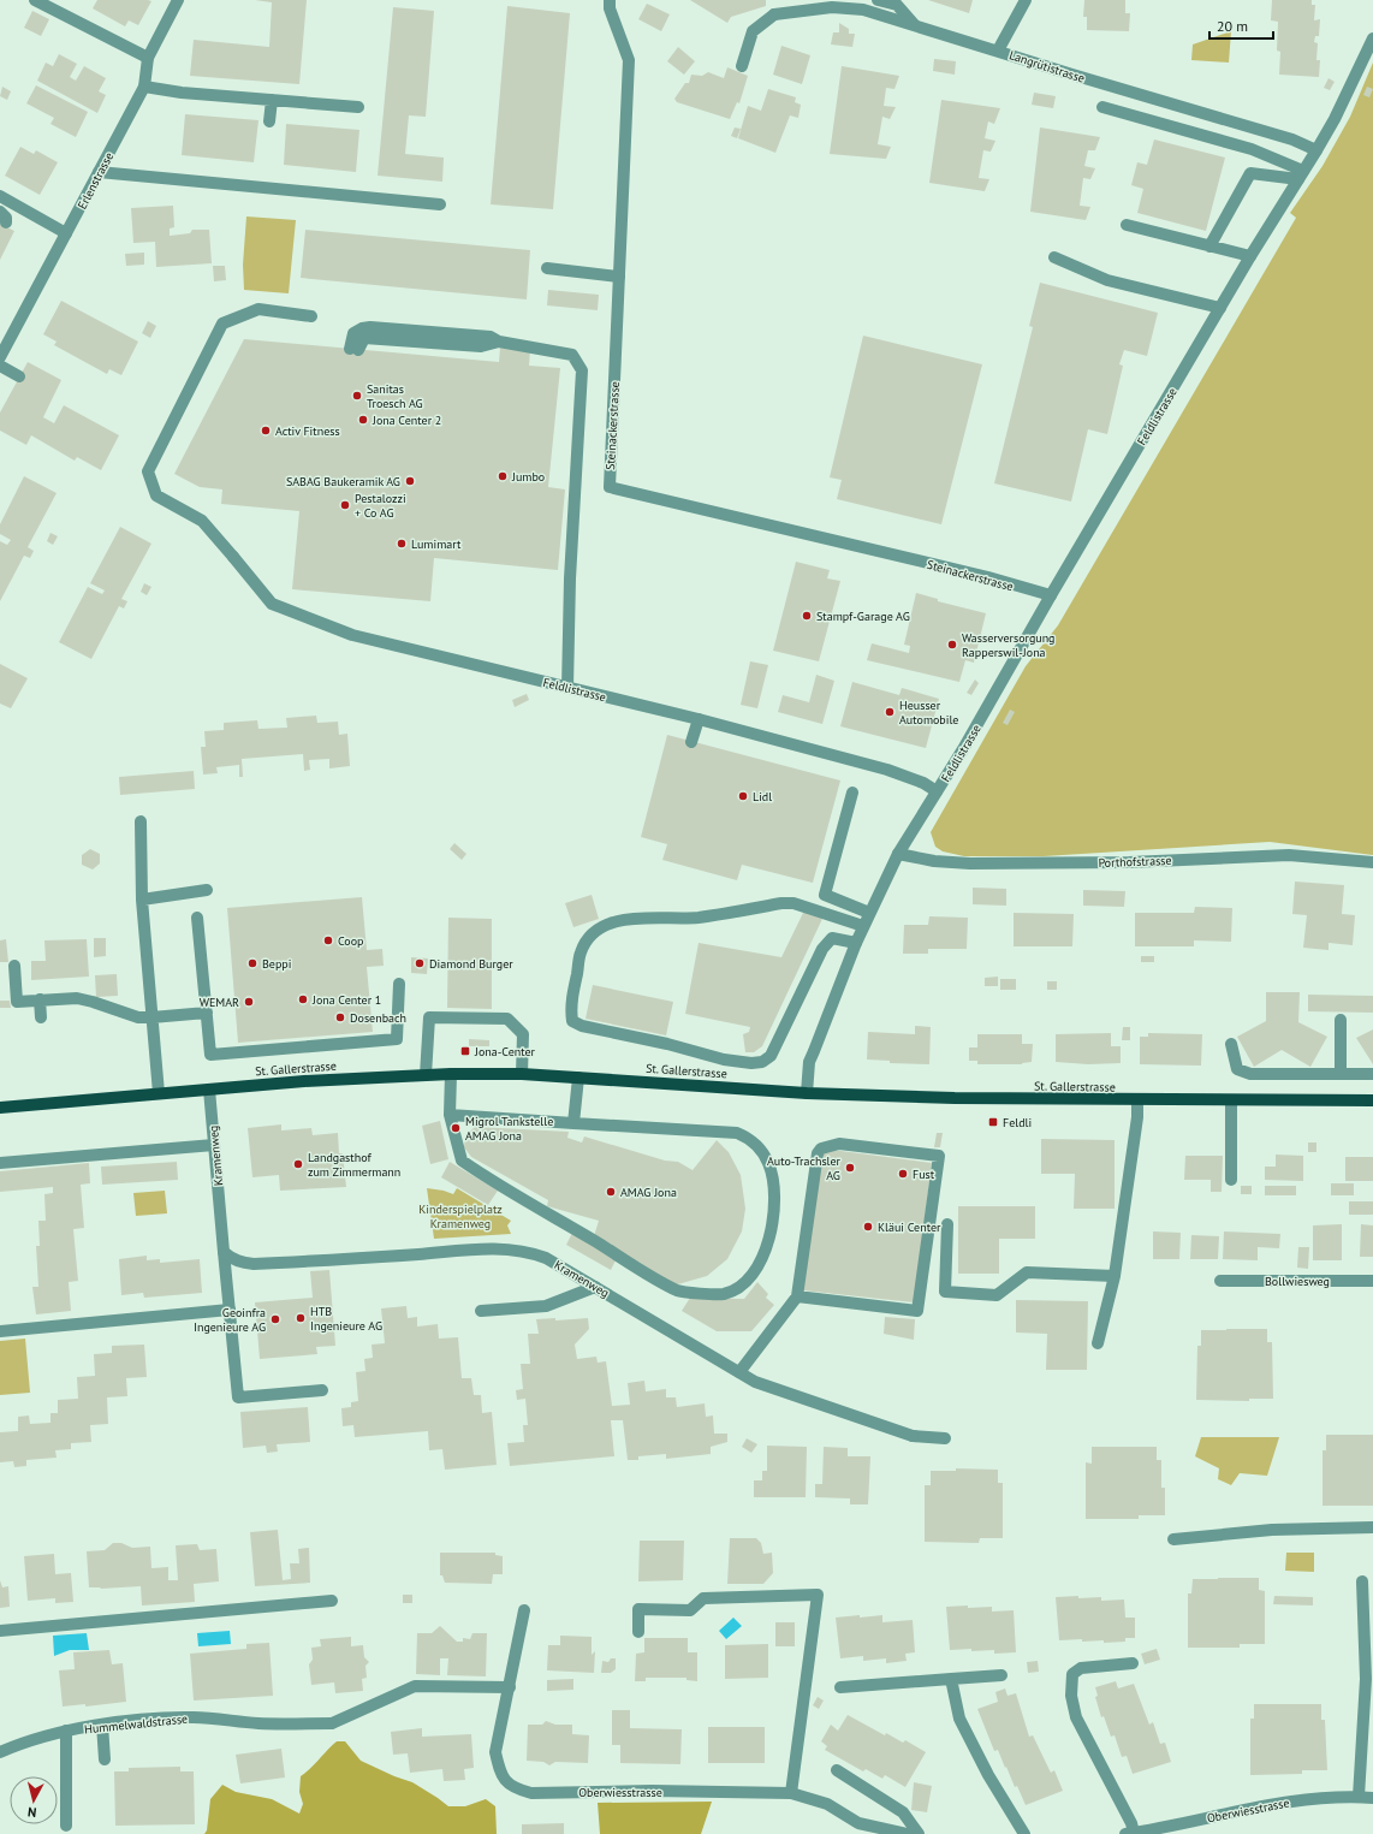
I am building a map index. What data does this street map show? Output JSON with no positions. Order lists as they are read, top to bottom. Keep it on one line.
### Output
{"streets":{"main road":["St. Gallerstrasse"],"street":["Langrütistrasse","Erlenstrasse","Feldlistrasse","Steinackerstrasse","Porthofstrasse","Kramenweg","Bollwiesweg","Hummelwaldstrasse","Oberwiesstrasse"]},"crossings":[["Langrütistrasse","Feldlistrasse"],["Feldlistrasse","Steinackerstrasse"],["Feldlistrasse","Porthofstrasse"],["Feldlistrasse","St. Gallerstrasse"],["St. Gallerstrasse","Kramenweg"],["Hummelwaldstrasse","Oberwiesstrasse"]],"parks":["Kinderspielplatz Kramenweg"],"places":{"other":["Sanitas Troesch AG","Jona Center 2","Activ Fitness","Jumbo","SABAG Baukeramik AG","Pestalozzi + Co AG","Lumimart","Stampf-Garage AG","Wasserversorgung Rapperswil-Jona","Heusser Automobile","Lidl","Coop","Beppi","Diamond Burger","Jona Center 1","WEMAR","Dosenbach","Migrol Tankstelle AMAG Jona","Landgasthof zum Zimmermann","Auto-Trachsler AG","Fust","AMAG Jona","Kläui Center","HTB Ingenieure AG","Geoinfra Ingenieure AG"],"transit":["Jona-Center","Feldli"]},"scale_bar":"20 m","north":"bottom"}
